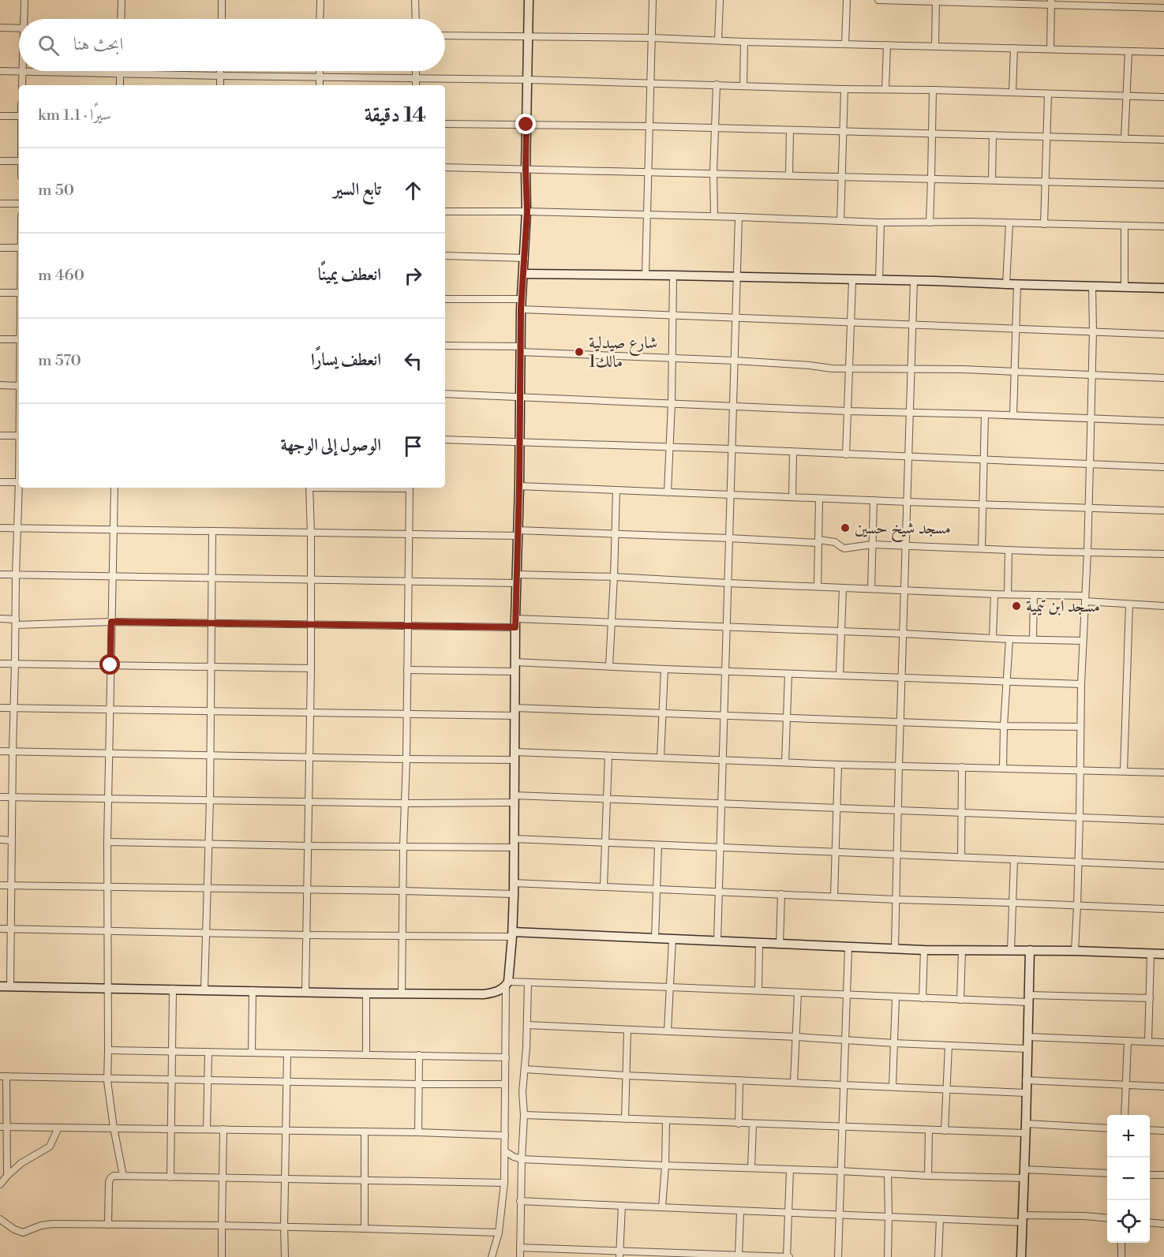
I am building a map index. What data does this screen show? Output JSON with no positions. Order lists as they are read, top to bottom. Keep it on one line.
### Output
{"places":["شارع صيدلية مالك1","مسجد شيخ حسين","مسجد ابن تيمية"],"page":{"search":"ابحث هنا","heading":["14 دقيقة","سيرًا · 1.1 km"],"list":[["تابع السير","50 m"],["انعطف يمينًا","460 m"],["انعطف يسارًا","570 m"],"الوصول إلى الوجهة"],"map_buttons":["+","−"]}}
